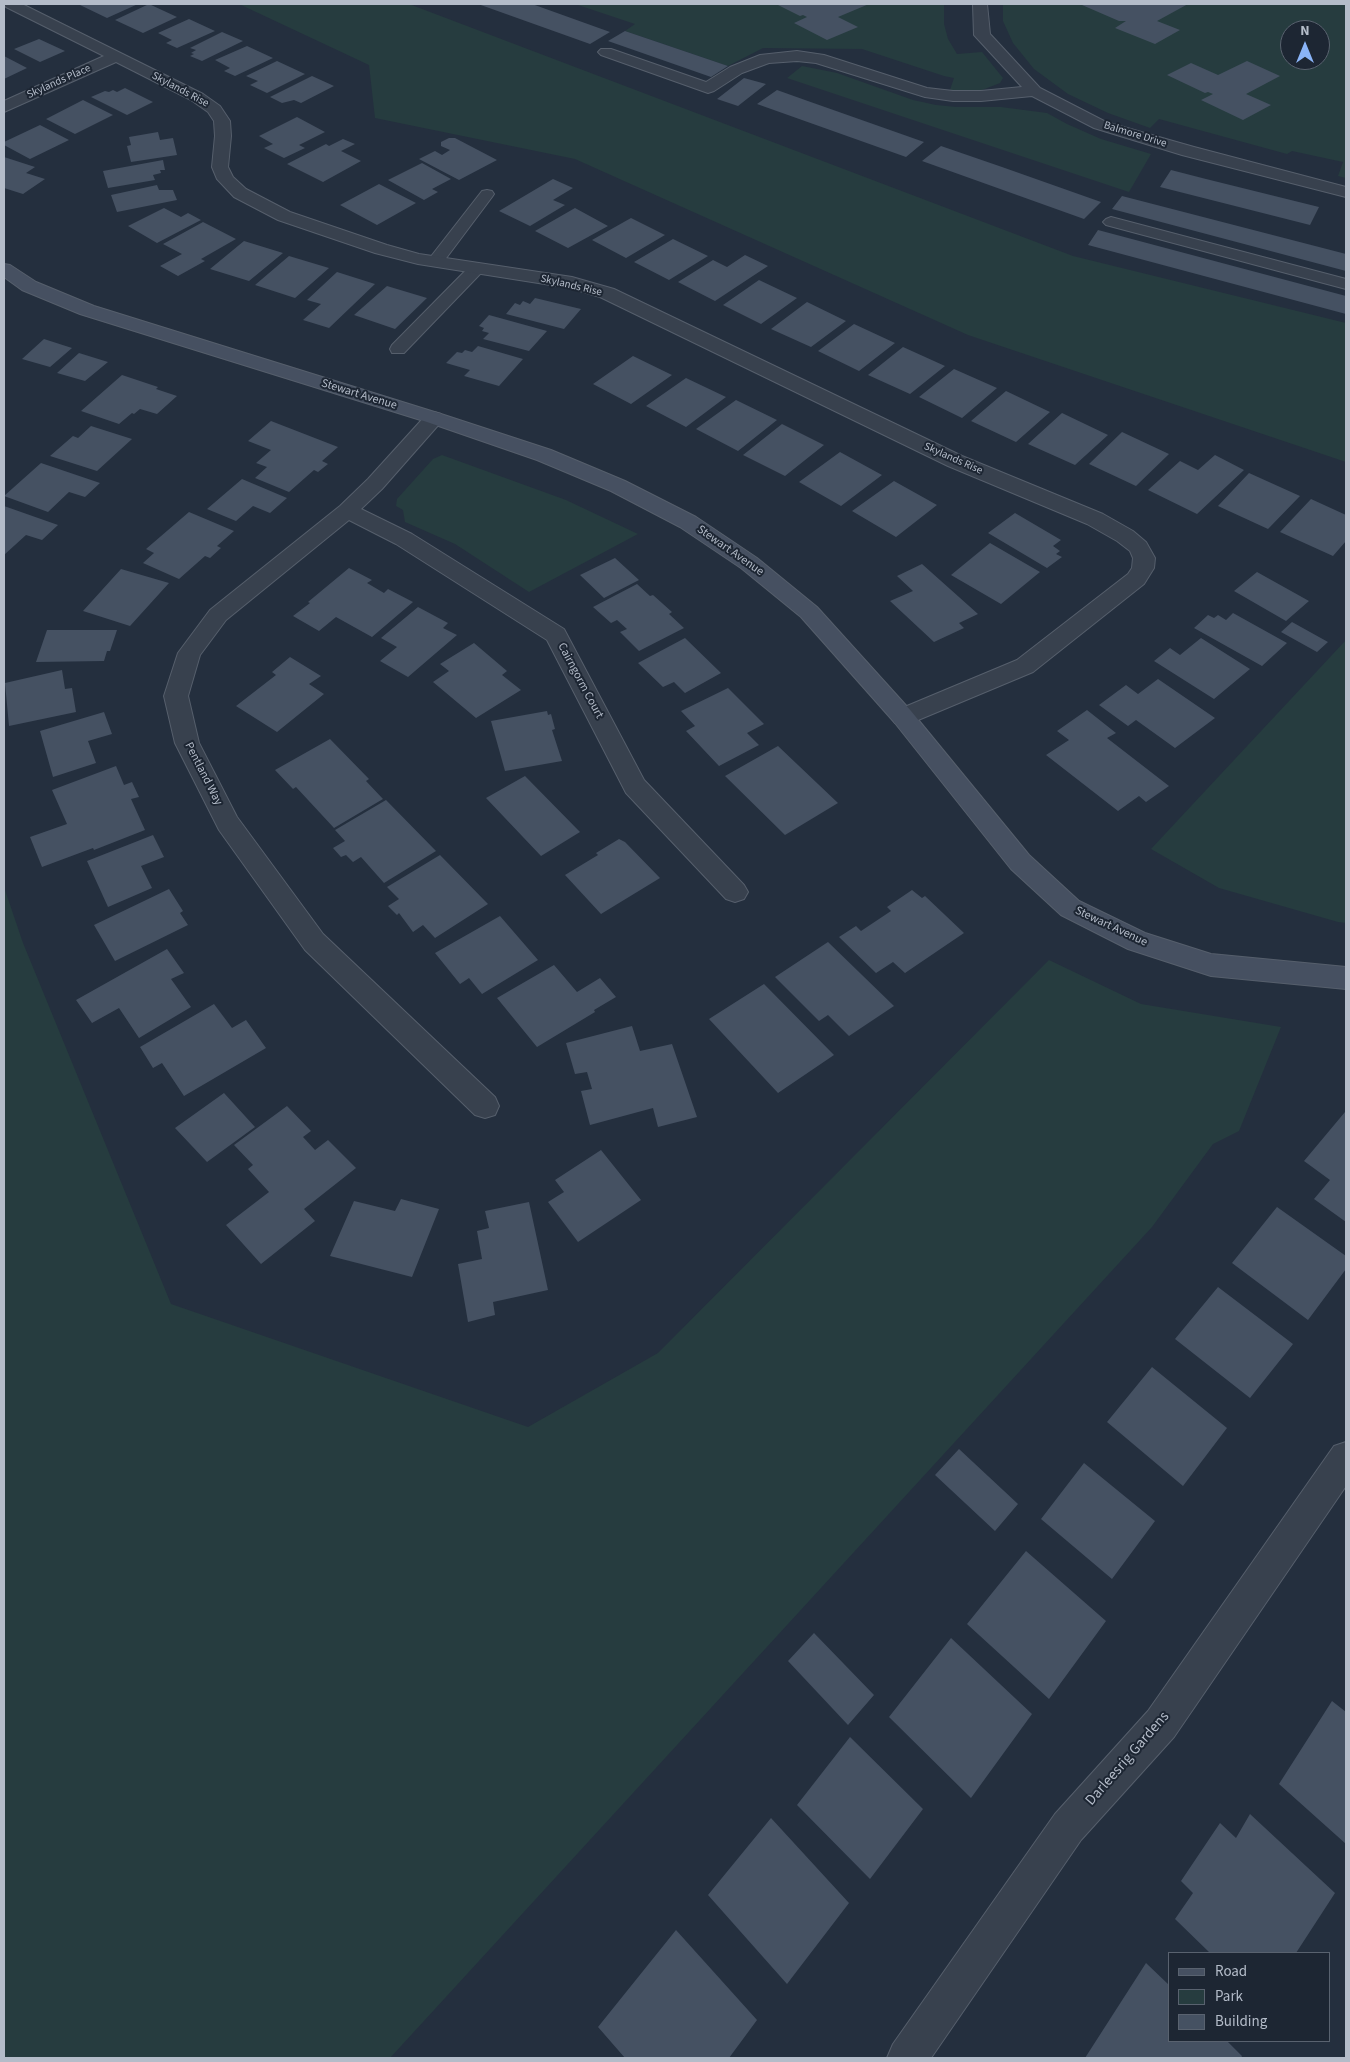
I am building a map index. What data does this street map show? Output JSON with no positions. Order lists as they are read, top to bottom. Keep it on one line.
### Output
{"streets":{"street":["Skylands Place","Skylands Rise","Balmore Drive","Stewart Avenue","Cairngorm Court","Pentland Way","Darleesrig Gardens"]},"crossings":[["Skylands Place","Skylands Rise"],["Skylands Rise","Stewart Avenue"],["Stewart Avenue","Pentland Way"],["Cairngorm Court","Pentland Way"]],"legend":["Road","Park","Building"],"north":"top"}
